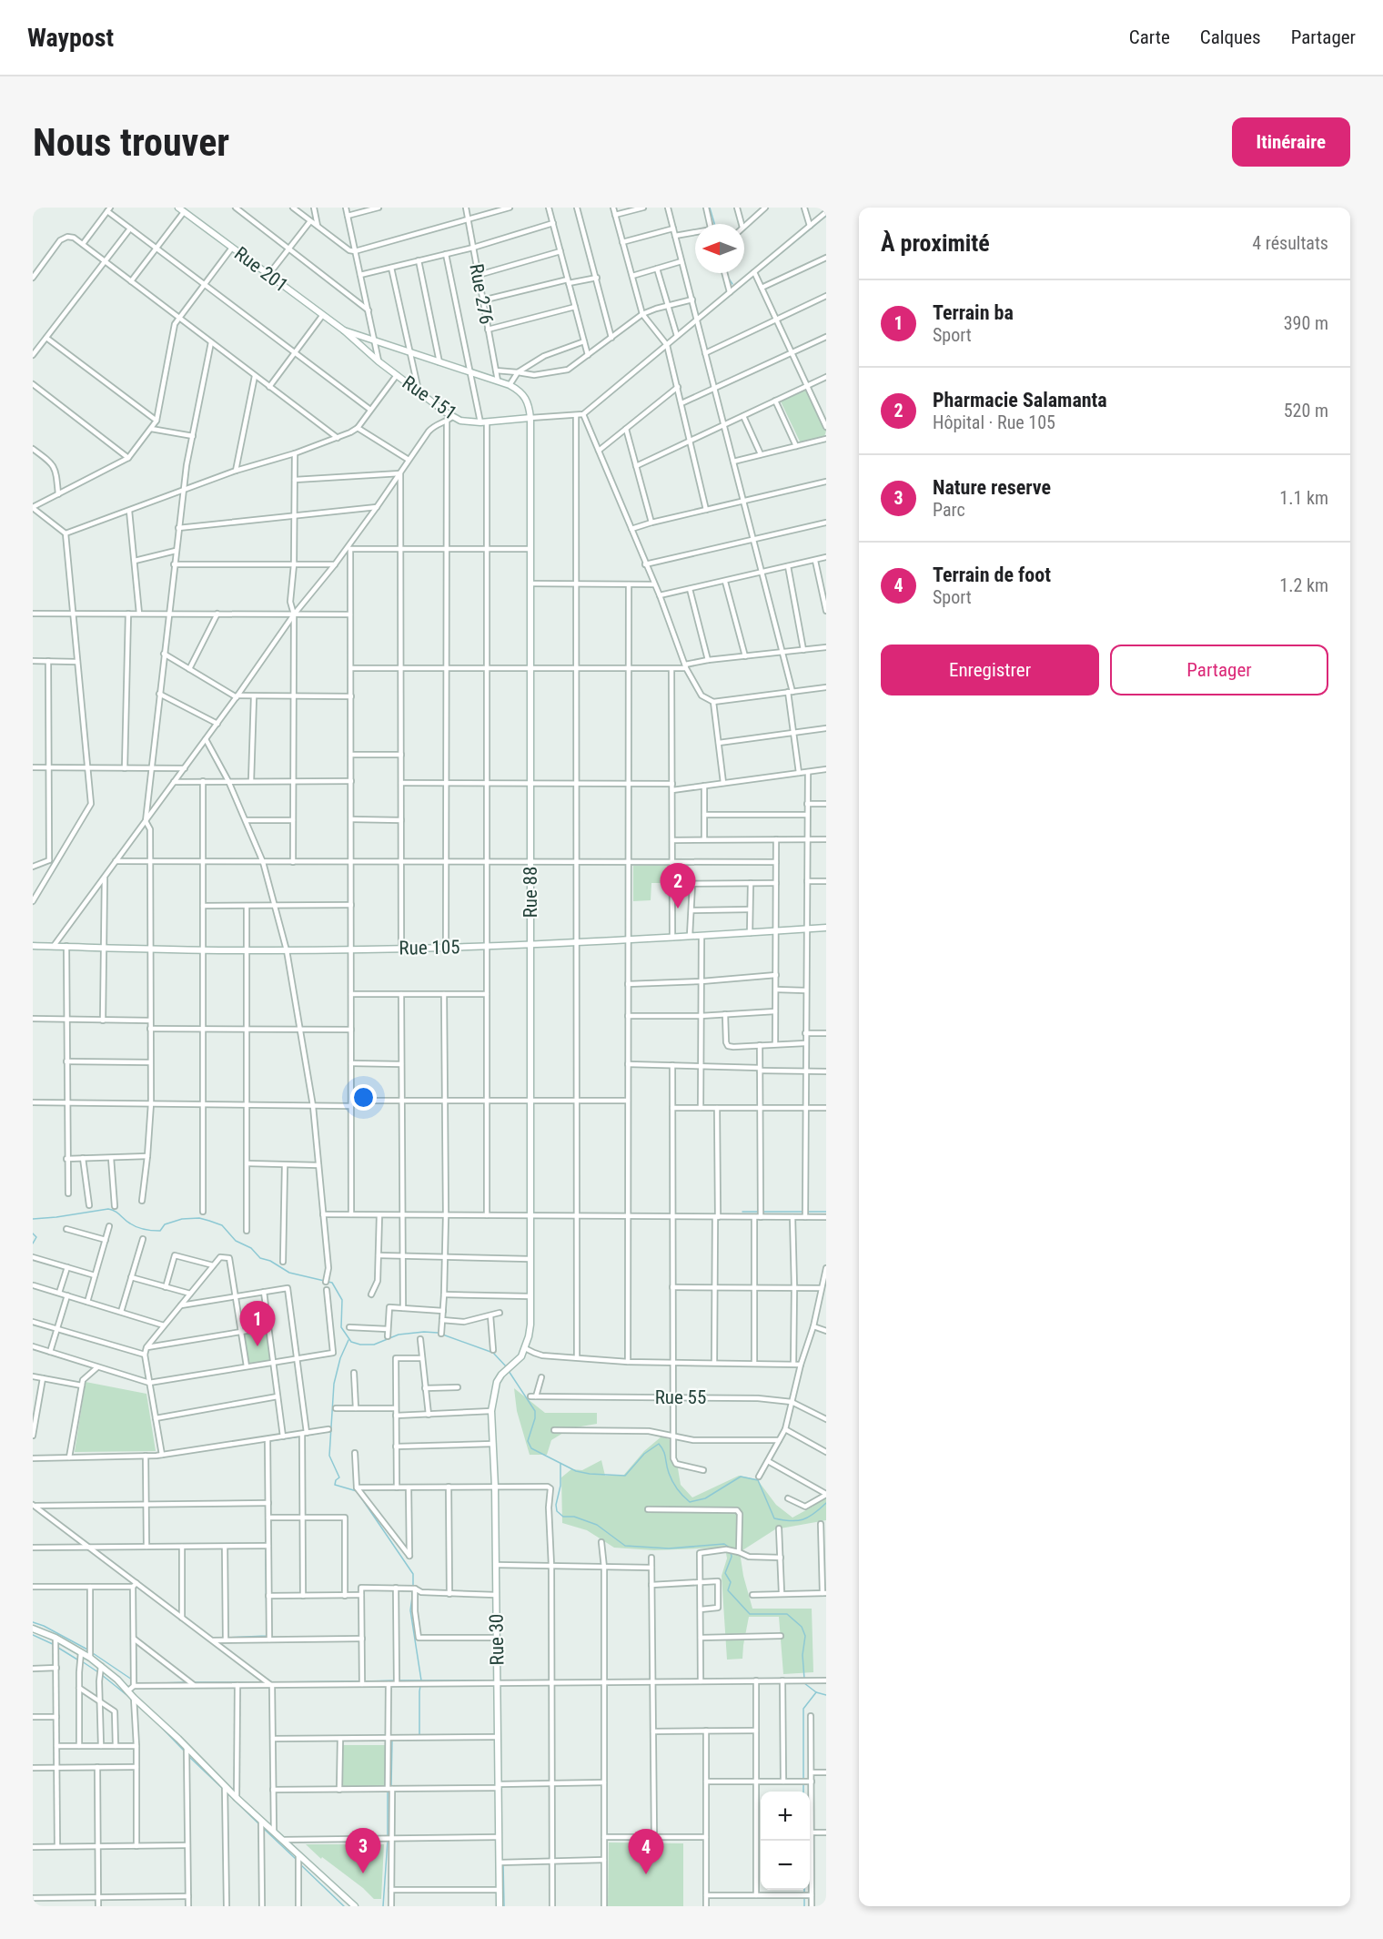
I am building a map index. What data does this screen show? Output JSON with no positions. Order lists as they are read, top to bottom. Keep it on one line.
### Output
{"streets":{"main road":["Rue 201","Rue 151","Rue 88","Rue 105","Rue 30"],"street":["Rue 276","Rue 55"]},"crossings":[["Rue 201","Rue 151"],["Rue 151","Rue 88"],["Rue 88","Rue 105"],["Rue 88","Rue 30"]],"north":"left","page":{"header":"Waypost","nav":["Carte","Calques","Partager"],"buttons":["Itinéraire",["Enregistrer","Partager"]],"title":"Nous trouver","heading":["À proximité","4 résultats"],"list":[{"mark":"1","name":"Terrain ba","note":"Sport","value":"390 m"},{"mark":"2","name":"Pharmacie Salamanta","note":"Hôpital · Rue 105","value":"520 m"},{"mark":"3","name":"Nature reserve","note":"Parc","value":"1.1 km"},{"mark":"4","name":"Terrain de foot","note":"Sport","value":"1.2 km"}],"pins":["2","1","3","4"],"map_buttons":["+","−"]}}
